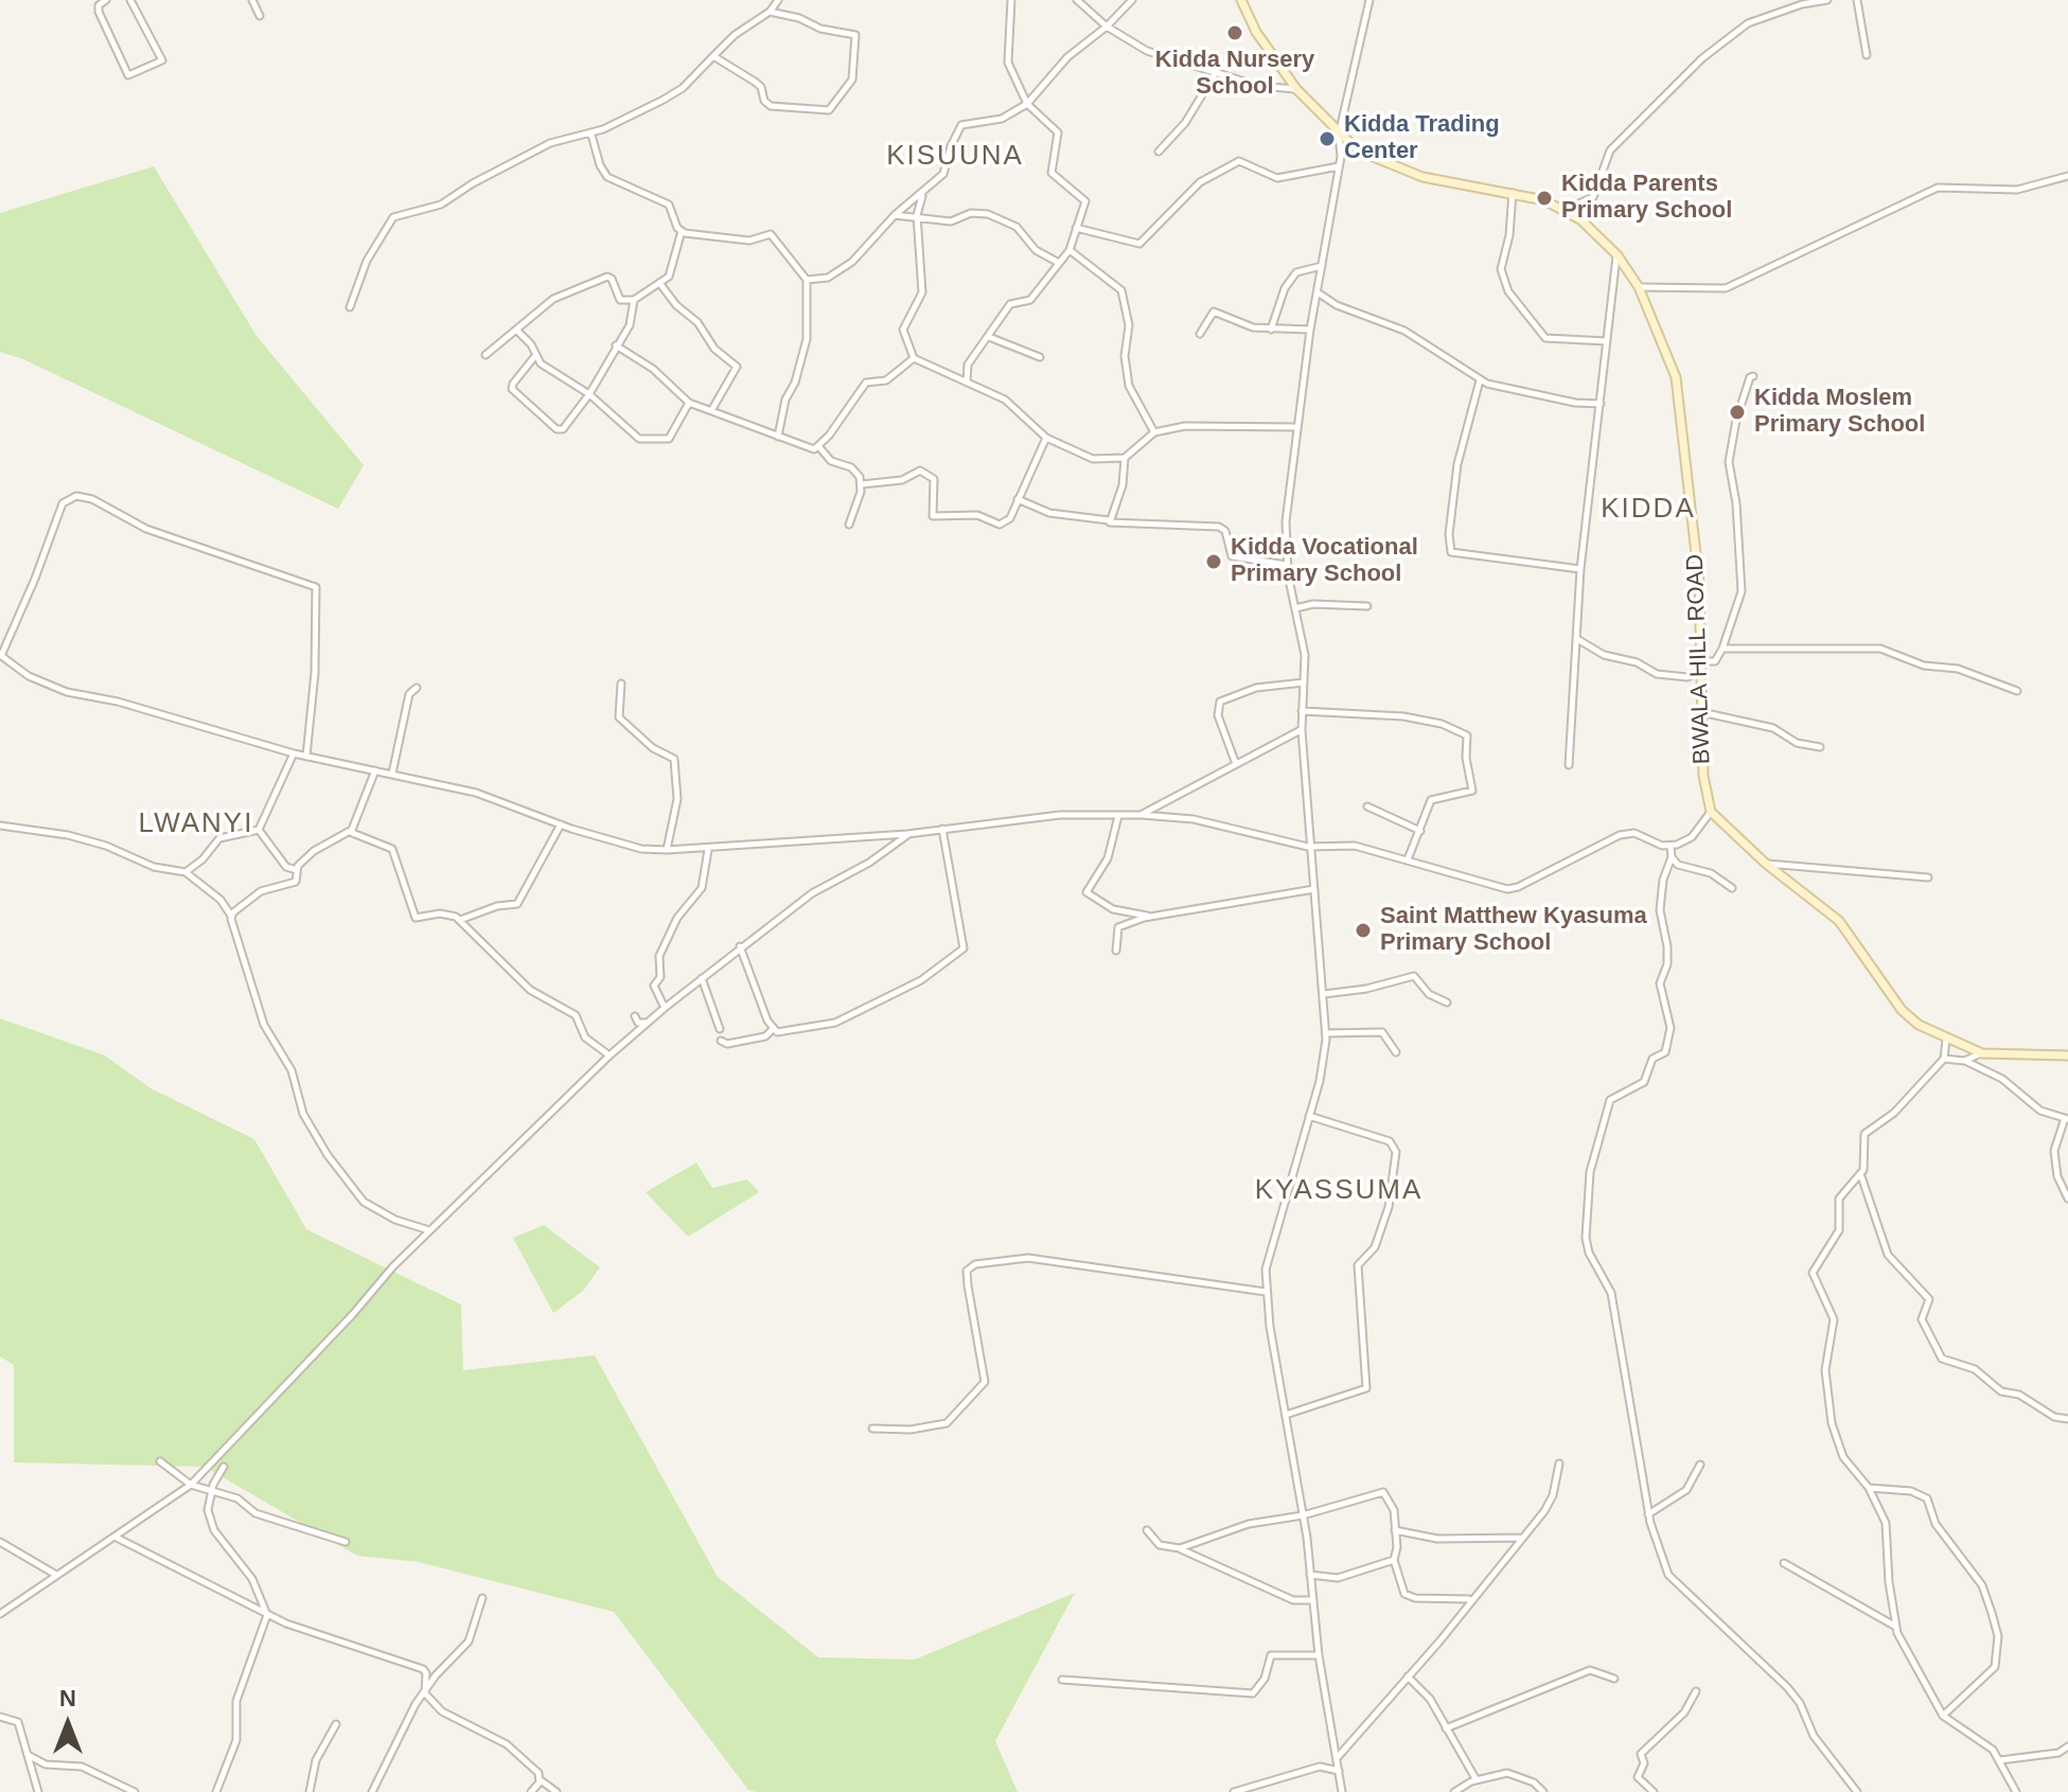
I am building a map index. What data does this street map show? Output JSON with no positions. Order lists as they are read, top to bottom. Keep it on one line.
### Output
{"streets":{"street":["BWALA HILL ROAD"]},"districts":["KISUUNA","KIDDA","LWANYI","KYASSUMA"],"places":["Kidda Nursery School","Kidda Trading Center","Kidda Parents Primary School","Kidda Moslem Primary School","Kidda Vocational Primary School","Saint Matthew Kyasuma Primary School"],"north":"top"}
